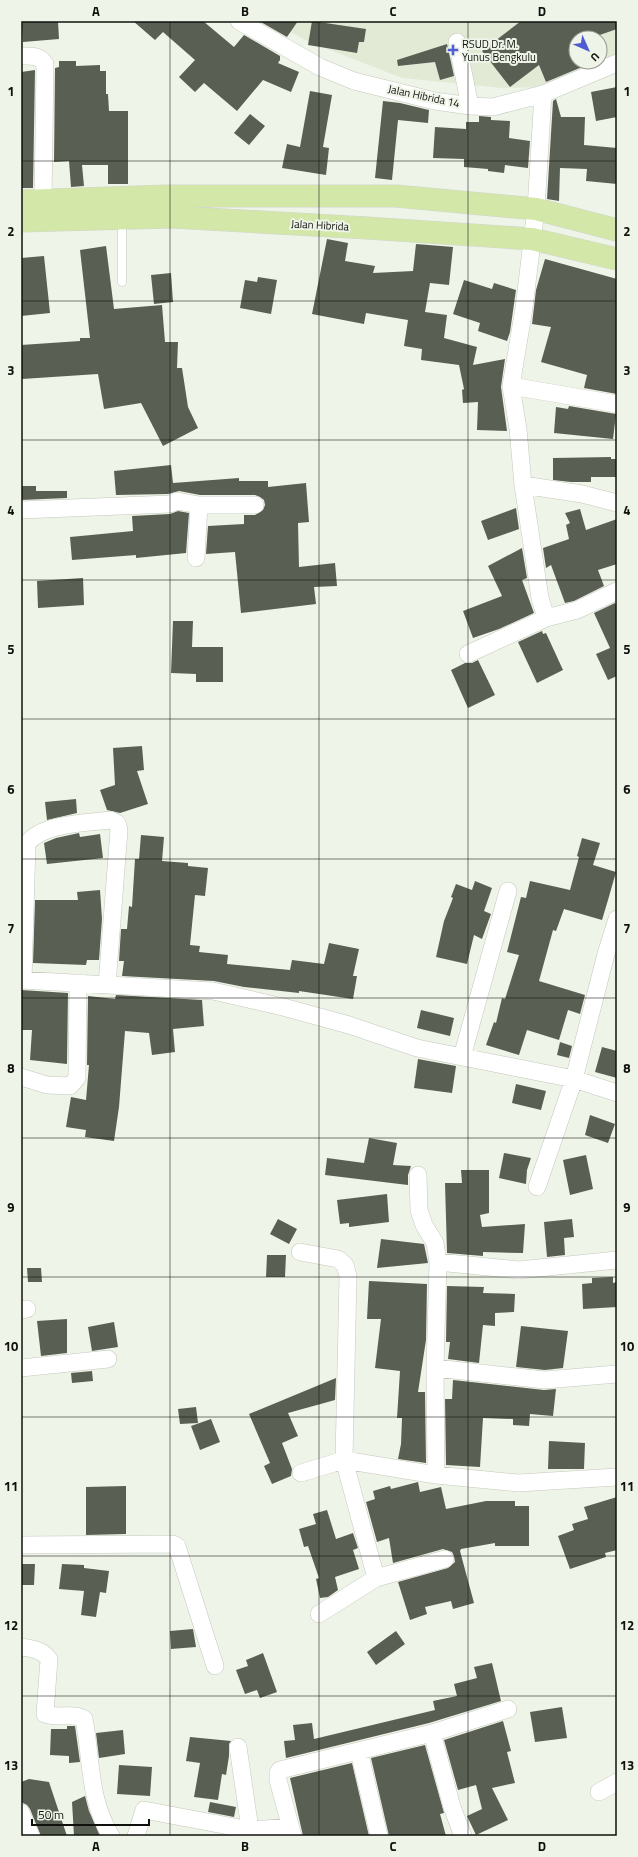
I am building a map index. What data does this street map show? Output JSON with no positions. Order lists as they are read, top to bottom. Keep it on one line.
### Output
{"streets":{"main road":["Jalan Hibrida"],"street":["Jalan Hibrida 14"]},"places":{"health":["RSUD Dr. M. Yunus Bengkulu"]},"scale_bar":"50 m","north":"bottom right","grid":{"columns":["A","B","C","D"],"rows":["1","2","3","4","5","6","7","8","9","10","11","12","13"]}}
